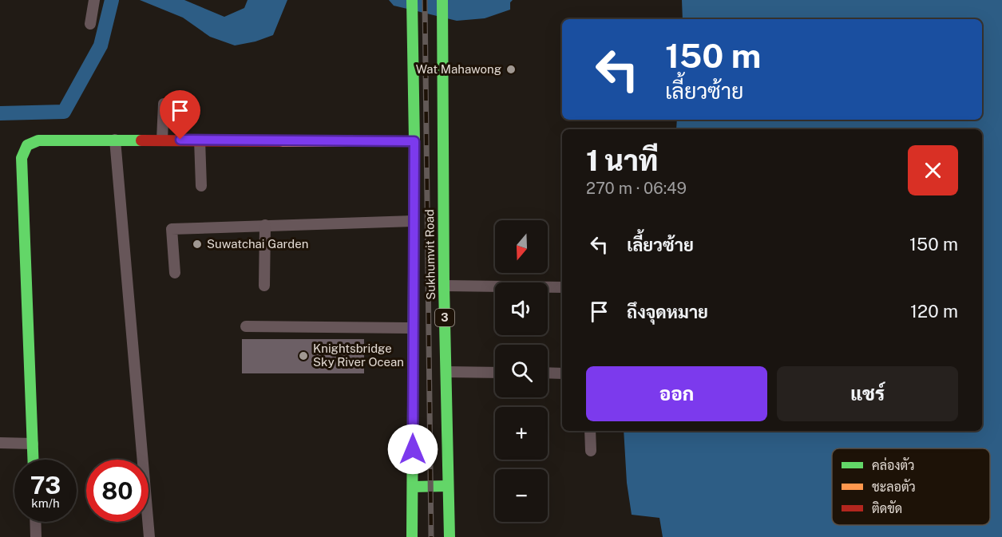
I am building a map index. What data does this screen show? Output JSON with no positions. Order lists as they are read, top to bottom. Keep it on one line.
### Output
{"streets":{"main road":["Sukhumvit Road","3"]},"places":["Wat Mahawong","Suwatchai Garden","Knightsbridge Sky River Ocean"],"legend":["คล่องตัว","ชะลอตัว","ติดขัด"],"north":"bottom","page":{"turn":["150 m","เลี้ยวซ้าย"],"heading":["1 นาที","270 m · 06:49"],"list":[{"name":"เลี้ยวซ้าย","value":"150 m"},{"name":"ถึงจุดหมาย","value":"120 m"}],"map_buttons":["+","−"],"buttons":["ออก","แชร์"],"speed":"73 km/h","limit":"80"}}
